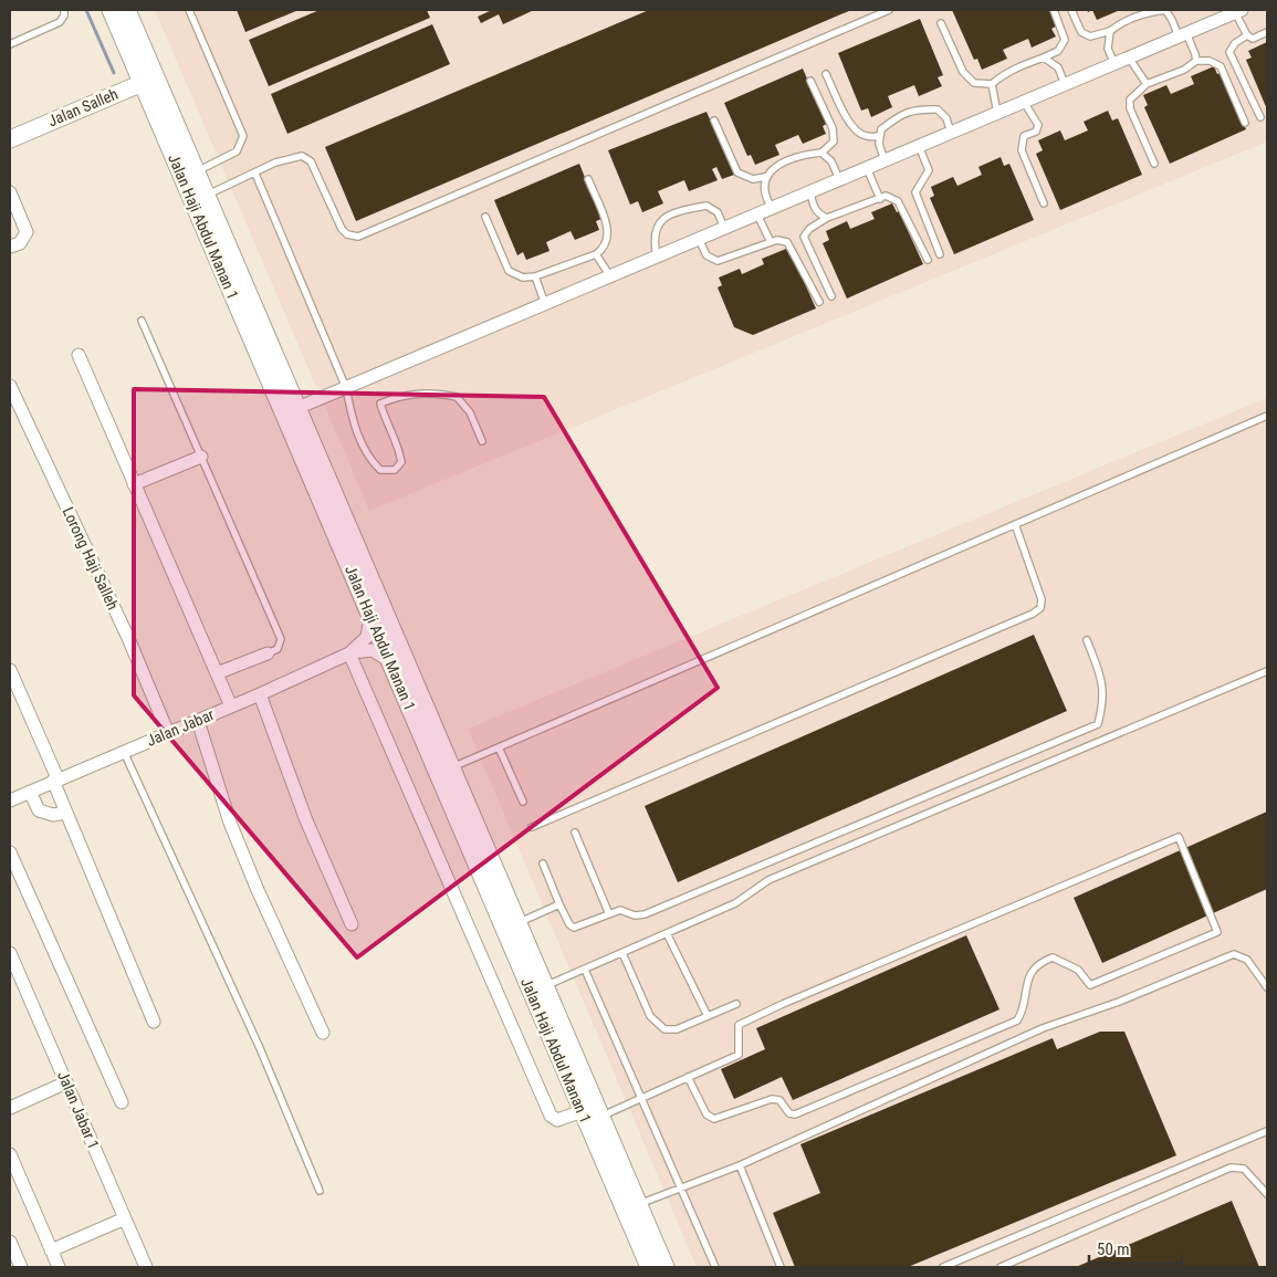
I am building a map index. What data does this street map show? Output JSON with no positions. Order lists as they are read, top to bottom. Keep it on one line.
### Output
{"streets":{"street":["Jalan Salleh","Jalan Haji Abdul Manan 1","Lorong Haji Salleh","Jalan Jabar","Jalan Jabar 1"]},"crossings":[["Jalan Salleh","Jalan Haji Abdul Manan 1"],["Lorong Haji Salleh","Jalan Jabar"]],"scale_bar":"50 m"}
